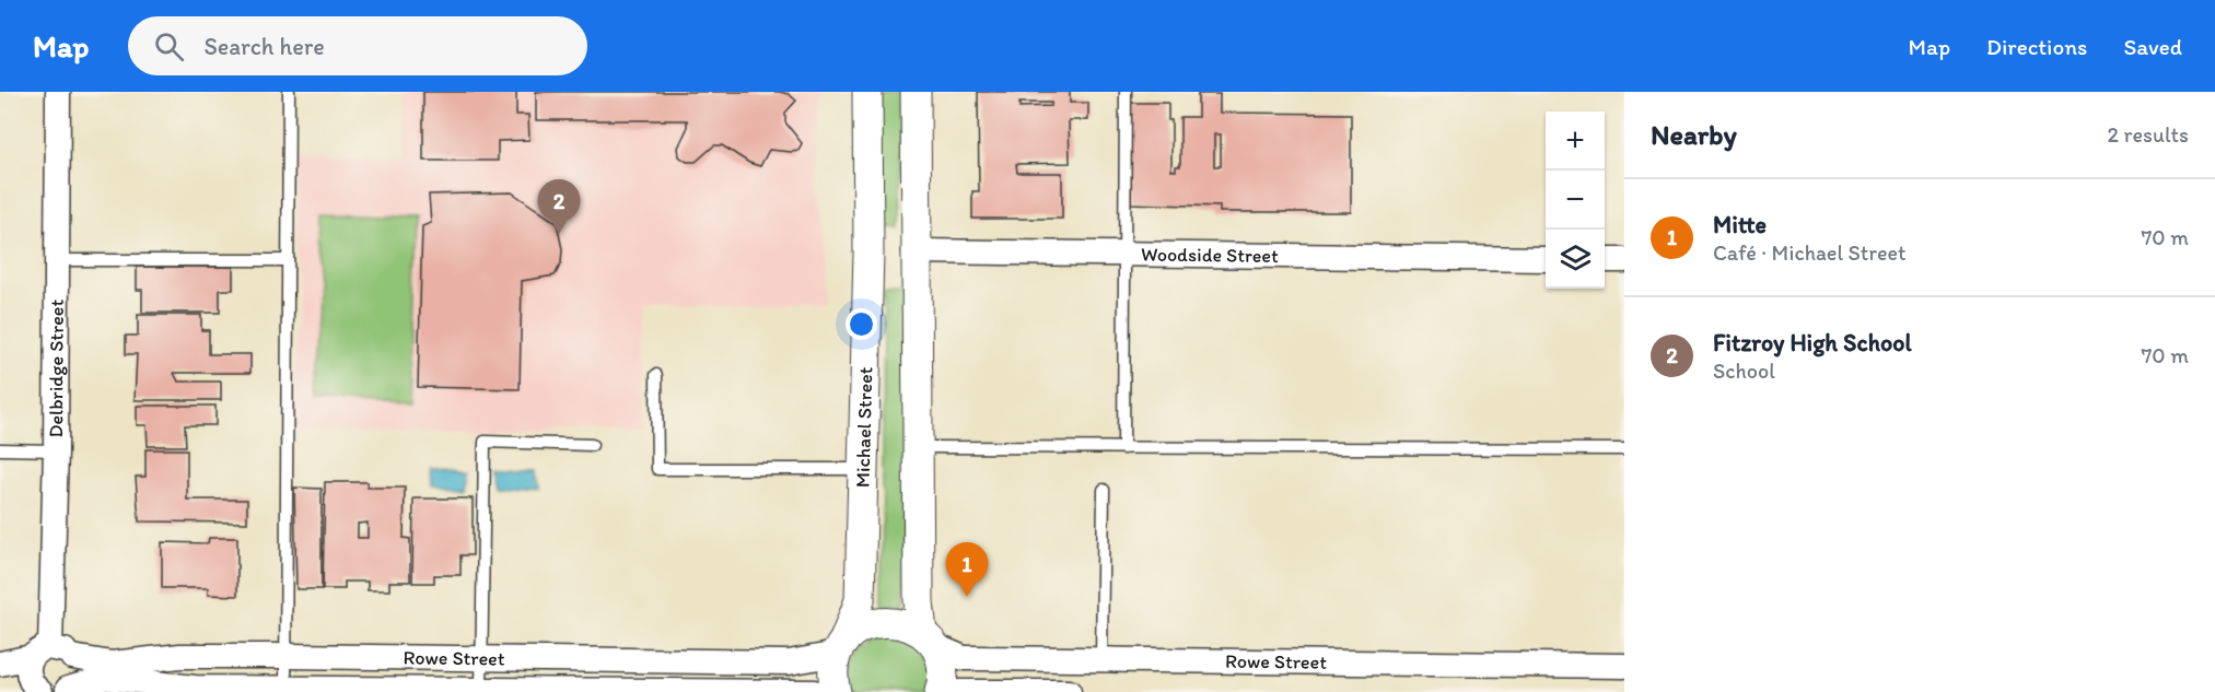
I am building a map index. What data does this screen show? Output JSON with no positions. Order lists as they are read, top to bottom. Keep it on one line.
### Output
{"streets":{"street":["Woodside Street","Delbridge Street","Michael Street","Rowe Street"]},"crossings":[["Woodside Street","Michael Street"],["Delbridge Street","Rowe Street"],["Michael Street","Rowe Street"]],"page":{"header":"Map","search":"Search here","nav":["Map","Directions","Saved"],"heading":["Nearby","2 results"],"map_buttons":["+","−"],"list":[{"mark":"1","name":"Mitte","note":"Café · Michael Street","value":"70 m"},{"mark":"2","name":"Fitzroy High School","note":"School","value":"70 m"}],"pins":["2","1"]}}
